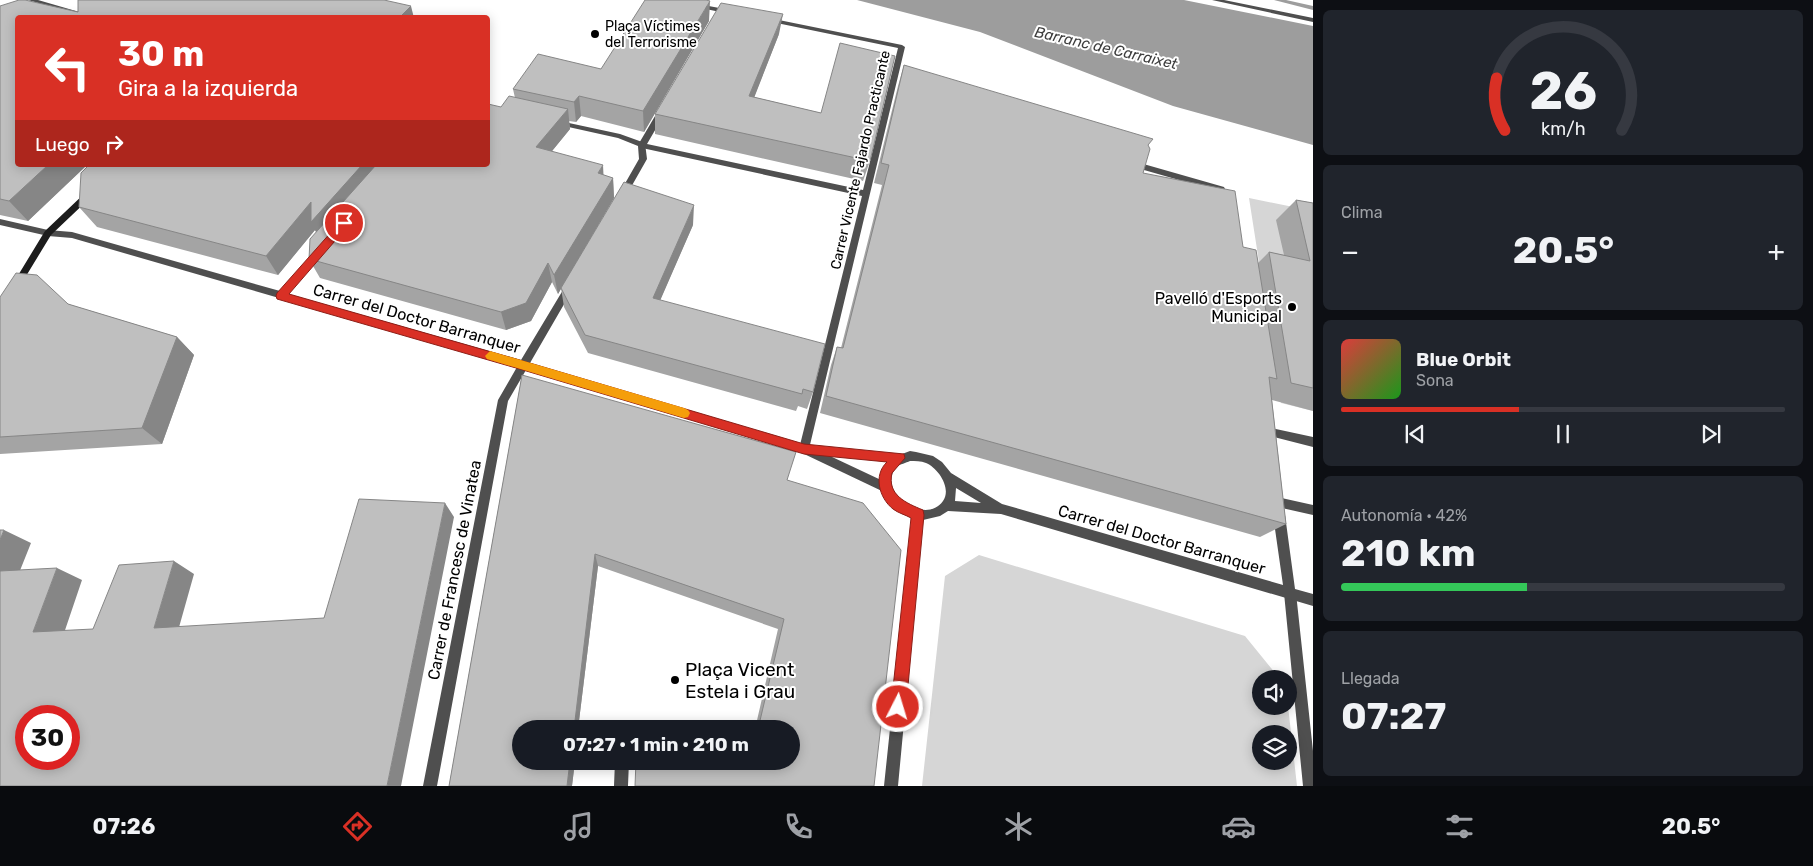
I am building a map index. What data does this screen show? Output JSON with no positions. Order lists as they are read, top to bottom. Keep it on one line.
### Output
{"streets":{"street":["Carrer Vicente Fajardo Practicante","Carrer del Doctor Barranquer","Carrer de Francesc de Vinatea"]},"crossings":[["Carrer Vicente Fajardo Practicante","Carrer del Doctor Barranquer"],["Carrer del Doctor Barranquer","Carrer de Francesc de Vinatea"]],"water":["Barranc de Carraixet"],"places":["Plaça Víctimes del Terrorisme","Pavelló d'Esports Municipal","Plaça Vicent Estela i Grau"],"page":{"turn":["30 m","Gira a la izquierda"],"then":"Luego","tile":["Clima",["Autonomía · 42%","210 km"],["Llegada","07:27"]],"heat":["−","20.5°","+"],"song":["Blue Orbit","Sona"],"limit":"30","trip":"07:27 · 1 min · 210 m","tabs":["07:26","20.5°"],"gauge":["26","km/h"]}}
